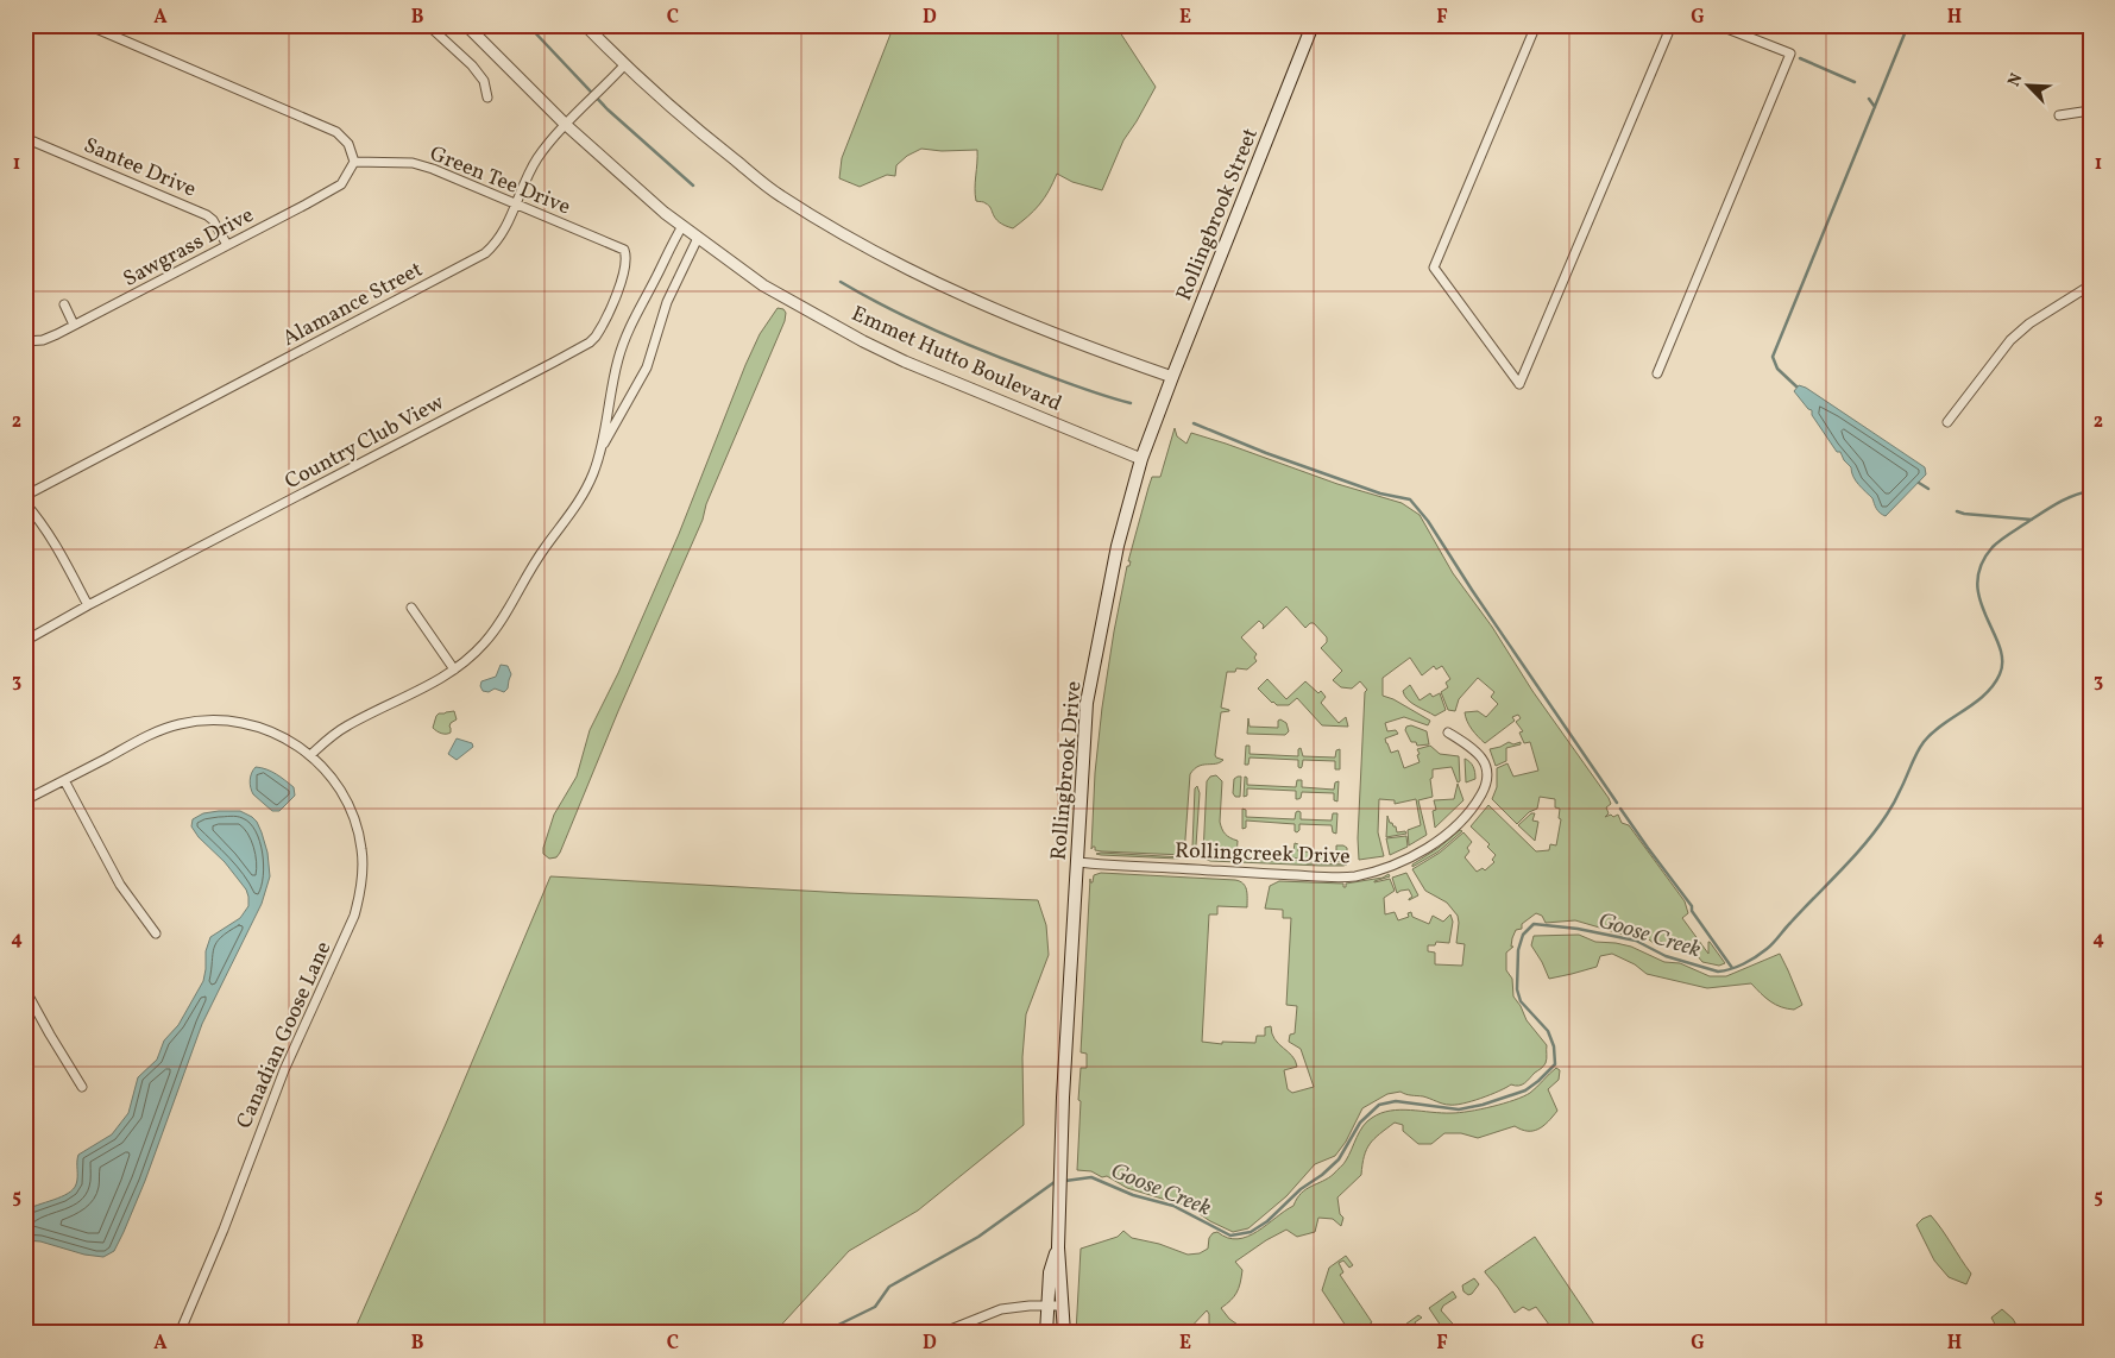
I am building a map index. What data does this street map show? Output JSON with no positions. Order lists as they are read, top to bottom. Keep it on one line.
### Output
{"streets":{"main road":["Rollingbrook Street","Rollingbrook Drive"],"street":["Santee Drive","Green Tee Drive","Sawgrass Drive","Alamance Street","Emmet Hutto Boulevard","Country Club View","Rollingcreek Drive","Canadian Goose Lane"]},"crossings":[["Santee Drive","Sawgrass Drive"],["Green Tee Drive","Sawgrass Drive"],["Green Tee Drive","Alamance Street"],["Green Tee Drive","Country Club View"],["Rollingbrook Street","Rollingbrook Drive"],["Alamance Street","Emmet Hutto Boulevard"],["Emmet Hutto Boulevard","Rollingbrook Drive"],["Rollingbrook Drive","Rollingcreek Drive"]],"water":["Goose Creek"],"north":"top left","grid":{"columns":["A","B","C","D","E","F","G","H"],"rows":["1","2","3","4","5"]}}
